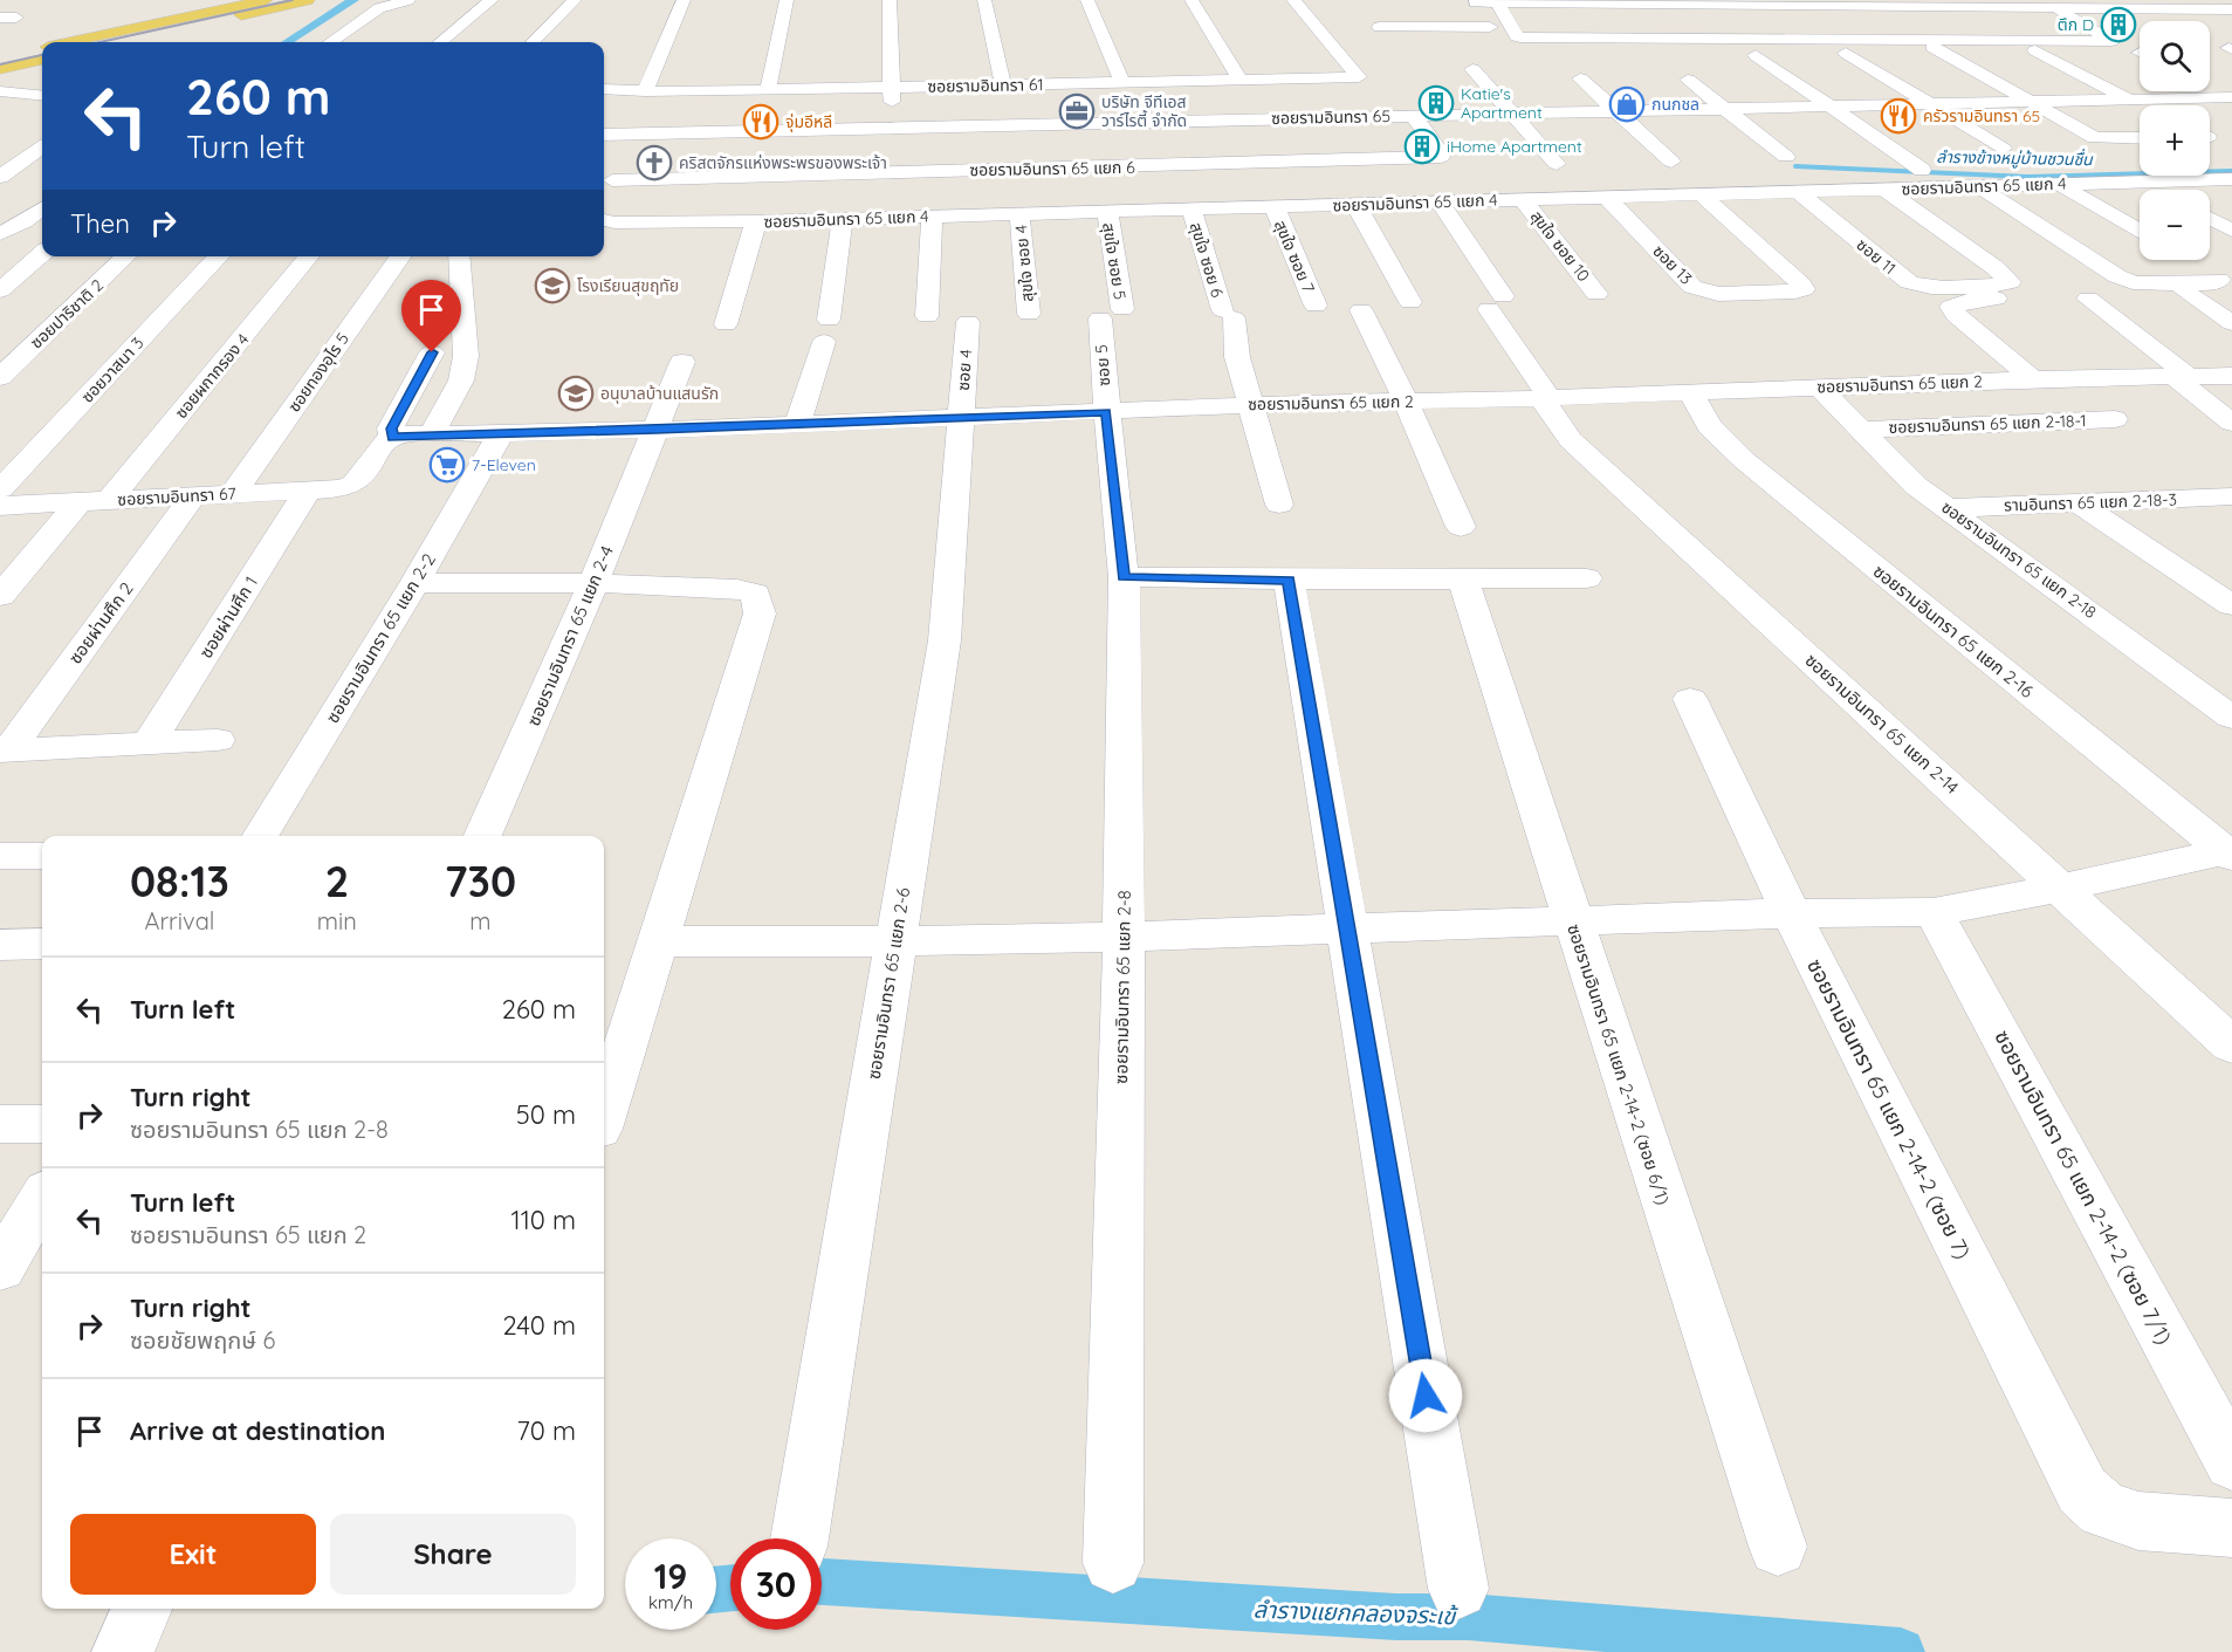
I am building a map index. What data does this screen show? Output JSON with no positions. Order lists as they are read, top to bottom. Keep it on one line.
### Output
{"streets":{"street":["ซอยรามอินทรา 61","ซอยรามอินทรา 65","ซอยรามอินทรา 65 แยก 6","ซอยรามอินทรา 65 แยก 4","สุขใจ ซอย 10","สุขใจ ซอย 7","ซอย 11","สุขใจ ซอย 6","สุขใจ ซอย 5","สุขใจ ซอย 4","ซอย 13","ซอยปาริชาติ 2","ซอย 5","ซอยวาสนา 3","ซอย 4","ซอยทองอุไร 5","ซอยผกากรอง 4","ซอยรามอินทรา 65 แยก 2","ซอยรามอินทรา 65 แยก 2-18-1","ซอยรามอินทรา 67","รามอินทรา 65 แยก 2-18-3","ซอยรามอินทรา 65 แยก 2-18","ซอยผ่านศึก 1","ซอยผ่านศึก 2","ซอยรามอินทรา 65 แยก 2-16","ซอยรามอินทรา 65 แยก 2-4","ซอยรามอินทรา 65 แยก 2-2","ซอยรามอินทรา 65 แยก 2-14","ซอยรามอินทรา 65 แยก 2-6","ซอยรามอินทรา 65 แยก 2-8","ซอยรามอินทรา 65 แยก 2-14-2 (ซอย 6/1)","ซอยรามอินทรา 65 แยก 2-14-2 (ซอย 7)","ซอยรามอินทรา 65 แยก 2-14-2 (ซอย 7/1)"]},"crossings":[["ซอยรามอินทรา 65","ซอยรามอินทรา 65 แยก 6"],["ซอยรามอินทรา 65 แยก 6","ซอยรามอินทรา 65 แยก 4"],["ซอยรามอินทรา 65 แยก 4","สุขใจ ซอย 10"],["ซอยรามอินทรา 65 แยก 4","สุขใจ ซอย 7"],["ซอยรามอินทรา 65 แยก 4","ซอย 11"],["ซอยรามอินทรา 65 แยก 4","สุขใจ ซอย 6"],["ซอยรามอินทรา 65 แยก 4","สุขใจ ซอย 5"],["ซอยรามอินทรา 65 แยก 4","สุขใจ ซอย 4"],["ซอยรามอินทรา 65 แยก 4","ซอย 13"],["ซอยรามอินทรา 65 แยก 4","ซอยรามอินทรา 65 แยก 2-14"],["สุขใจ ซอย 6","ซอยรามอินทรา 65 แยก 2"],["สุขใจ ซอย 5","ซอย 5"],["ซอย 5","ซอยรามอินทรา 65 แยก 2"],["ซอย 5","ซอยรามอินทรา 65 แยก 2-8"],["ซอย 4","ซอยรามอินทรา 65 แยก 2"],["ซอย 4","ซอยรามอินทรา 65 แยก 2-6"],["ซอยทองอุไร 5","ซอยรามอินทรา 67"],["ซอยผกากรอง 4","ซอยรามอินทรา 67"],["ซอยรามอินทรา 65 แยก 2","ซอยรามอินทรา 67"],["ซอยรามอินทรา 65 แยก 2","ซอยรามอินทรา 65 แยก 2-18"],["ซอยรามอินทรา 65 แยก 2","ซอยรามอินทรา 65 แยก 2-16"],["ซอยรามอินทรา 65 แยก 2","ซอยรามอินทรา 65 แยก 2-4"],["ซอยรามอินทรา 65 แยก 2","ซอยรามอินทรา 65 แยก 2-2"],["ซอยรามอินทรา 65 แยก 2","ซอยรามอินทรา 65 แยก 2-14"],["ซอยรามอินทรา 65 แยก 2","ซอยรามอินทรา 65 แยก 2-6"],["ซอยรามอินทรา 65 แยก 2","ซอยรามอินทรา 65 แยก 2-8"],["ซอยรามอินทรา 65 แยก 2-18-1","ซอยรามอินทรา 65 แยก 2-18"],["ซอยรามอินทรา 67","ซอยผ่านศึก 1"],["ซอยรามอินทรา 67","ซอยผ่านศึก 2"],["รามอินทรา 65 แยก 2-18-3","ซอยรามอินทรา 65 แยก 2-18"]],"water":["ลำรางข้างหมู่บ้านชวนชื่น","ลำรางแยกคลองจระเข้"],"places":{"building":["ตึก D","Katie's Apartment","iHome Apartment"],"shop":["กนกชล"],"office":["บริษัท จีทีเอส วาร์ไรตี้ จำกัด"],"restaurant":["ครัวรามอินทรา 65","จุ่มอีหลี"],"church":["คริสตจักรแห่งพระพรของพระเจ้า"],"school or university":["โรงเรียนสุขฤทัย","อนุบาลบ้านแสนรัก"],"supermarket":["7-Eleven"]},"page":{"map_buttons":["+","−"],"turn":["260 m","Turn left"],"then":"Then","eta":["08:13","Arrival","2","min","730","m"],"list":[{"name":"Turn left","value":"260 m"},{"name":"Turn right","note":"ซอยรามอินทรา 65 แยก 2-8","value":"50 m"},{"name":"Turn left","note":"ซอยรามอินทรา 65 แยก 2","value":"110 m"},{"name":"Turn right","note":"ซอยชัยพฤกษ์ 6","value":"240 m"},{"name":"Arrive at destination","value":"70 m"}],"buttons":["Exit","Share"],"speed":"19 km/h","limit":"30"}}
